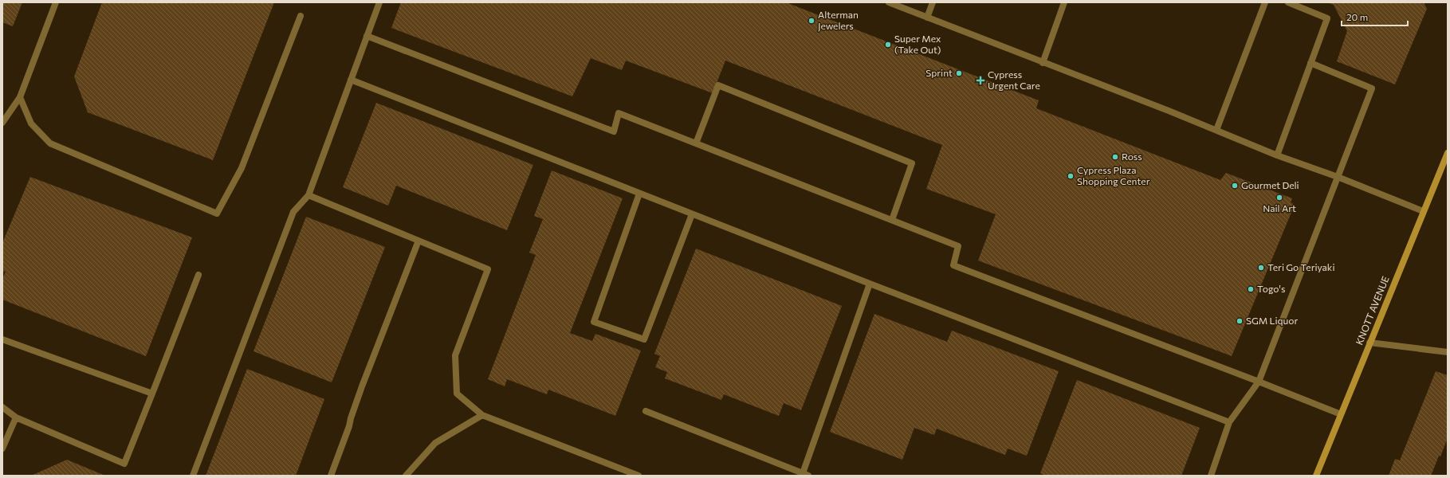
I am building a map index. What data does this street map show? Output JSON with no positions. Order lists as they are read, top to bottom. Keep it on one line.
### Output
{"streets":{"main road":["KNOTT AVENUE"]},"places":{"other":["Alterman Jewelers","Super Mex (Take Out)","Sprint","Ross","Cypress Plaza Shopping Center","Gourmet Deli","Nail Art","Teri Go Teriyaki","Togo's","SGM Liquor"],"health":["Cypress Urgent Care"]},"scale_bar":"20 m"}
